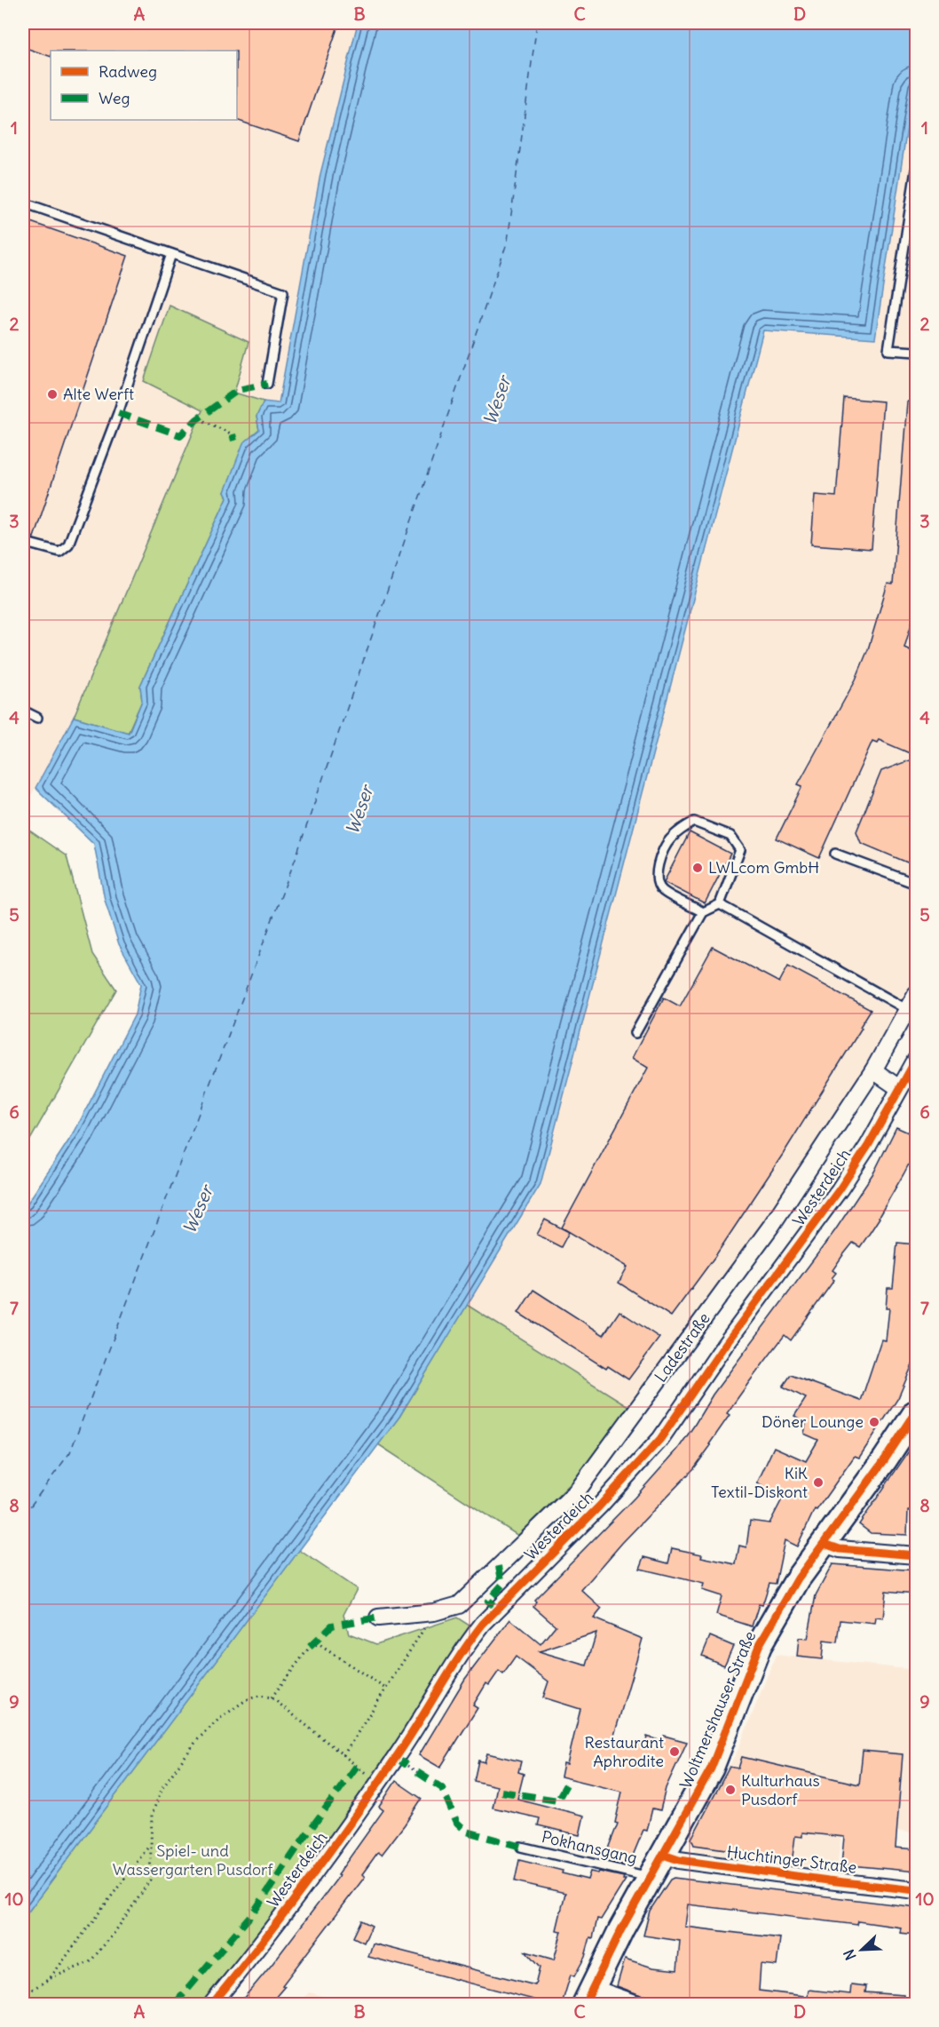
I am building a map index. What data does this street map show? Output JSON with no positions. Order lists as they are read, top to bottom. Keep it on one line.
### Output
{"streets":{"street":["Westerdeich","Ladestraße","Woltmershauser Straße","Huchtinger Straße"],"lane":["Pokhansgang"]},"crossings":[["Woltmershauser Straße","Pokhansgang"],["Woltmershauser Straße","Huchtinger Straße"]],"water":["Weser"],"parks":["Spiel- und Wassergarten Pusdorf"],"places":["Alte Werft","LWLcom GmbH","Döner Lounge","KiK Textil-Diskont","Restaurant Aphrodite","Kulturhaus Pusdorf"],"legend":["Radweg","Weg"],"north":"bottom left","grid":{"columns":["A","B","C","D"],"rows":["1","2","3","4","5","6","7","8","9","10"]}}
